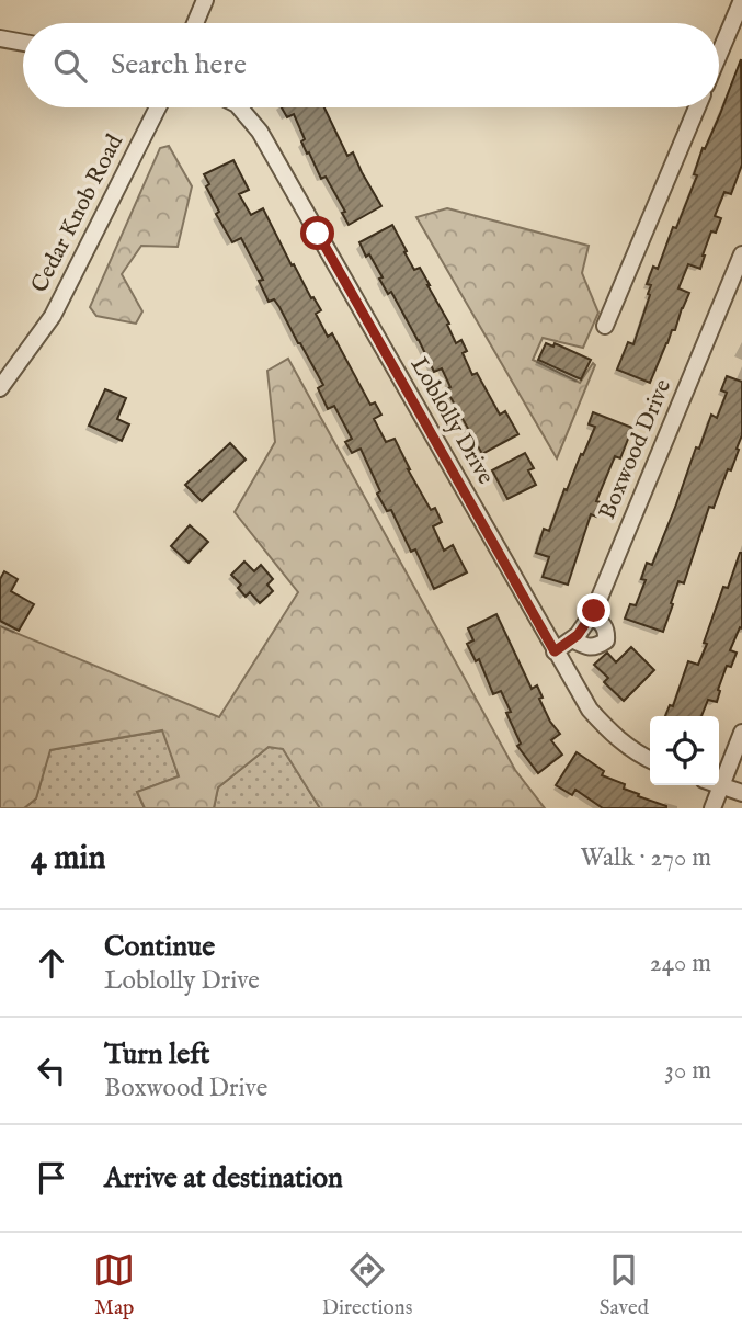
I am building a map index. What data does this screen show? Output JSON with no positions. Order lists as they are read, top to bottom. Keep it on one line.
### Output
{"streets":{"street":["Cedar Knob Road","Loblolly Drive","Boxwood Drive"]},"crossings":[["Loblolly Drive","Boxwood Drive"]],"page":{"search":"Search here","heading":["4 min","Walk · 270 m"],"list":[["Continue","Loblolly Drive","240 m"],["Turn left","Boxwood Drive","30 m"],"Arrive at destination"],"nav":["Map","Directions","Saved"]}}
